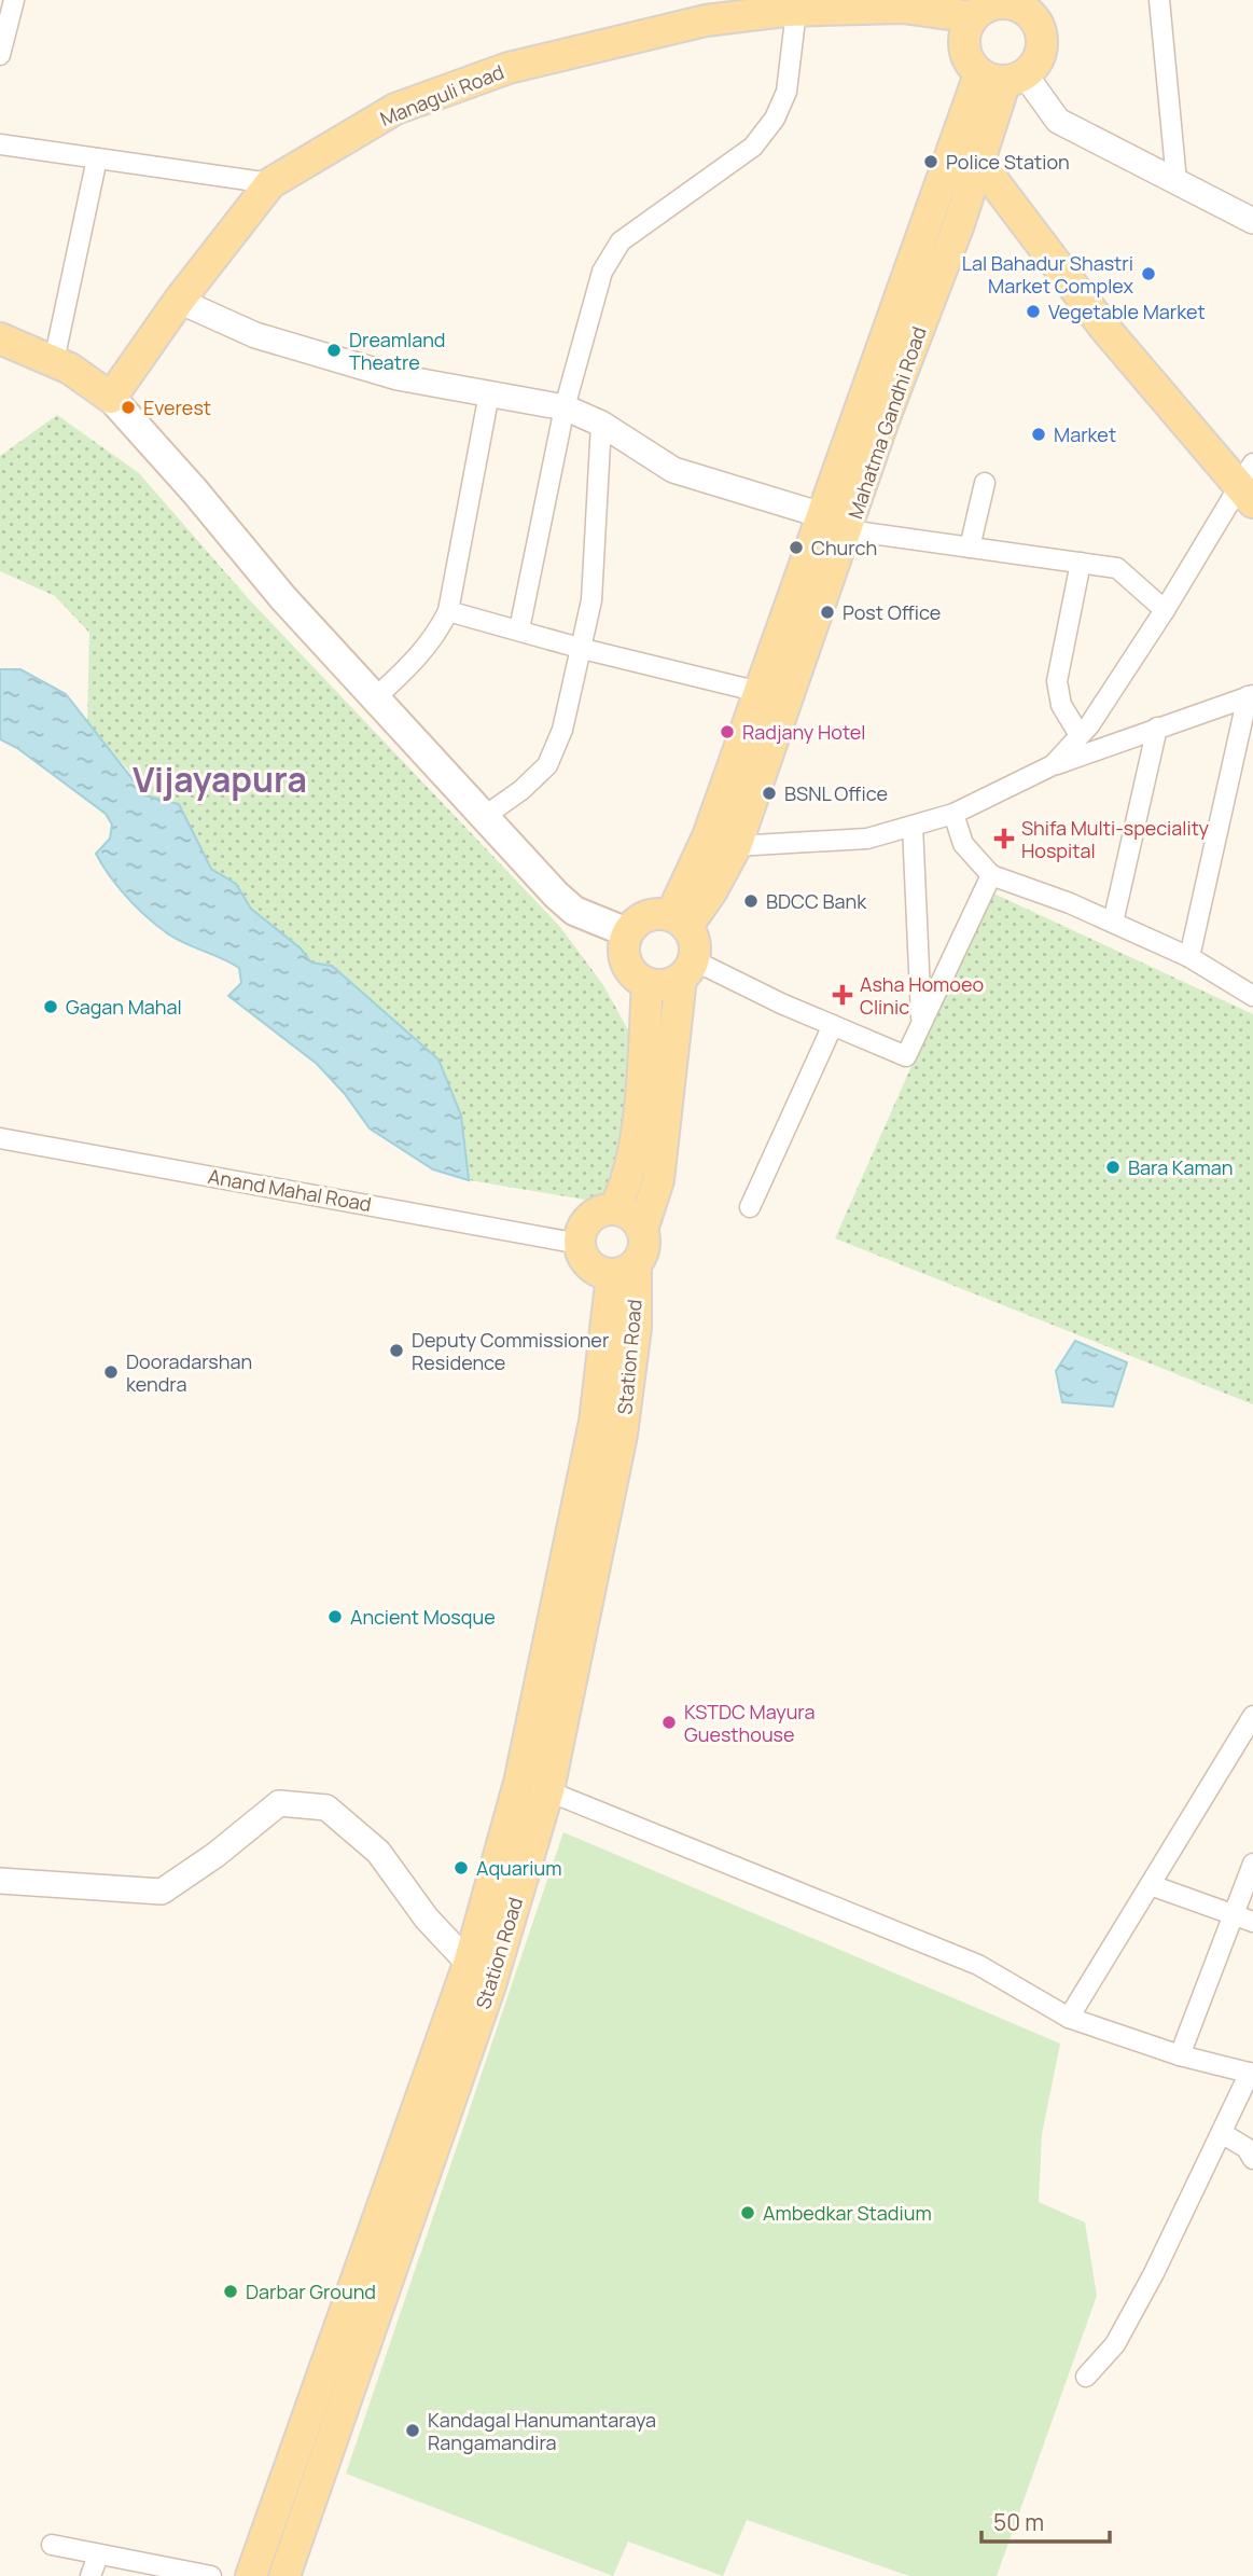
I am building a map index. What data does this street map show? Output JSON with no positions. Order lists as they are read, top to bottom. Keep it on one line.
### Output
{"streets":{"main road":["Managuli Road","Mahatma Gandhi Road","Station Road"],"street":["Anand Mahal Road"]},"crossings":[["Managuli Road","Mahatma Gandhi Road"],["Anand Mahal Road","Station Road"]],"districts":["Vijayapura"],"places":{"other":["Police Station","Lal Bahadur Shastri Market Complex","Vegetable Market","Dreamland Theatre","Everest","Market","Church","Post Office","Radjany Hotel","BSNL Office","BDCC Bank","Gagan Mahal","Bara Kaman","Deputy Commissioner Residence","Dooradarshan kendra","Ancient Mosque","KSTDC Mayura Guesthouse","Aquarium","Ambedkar Stadium","Darbar Ground","Kandagal Hanumantaraya Rangamandira"],"health":["Shifa Multi-speciality Hospital","Asha Homoeo Clinic"]},"scale_bar":"50 m"}
